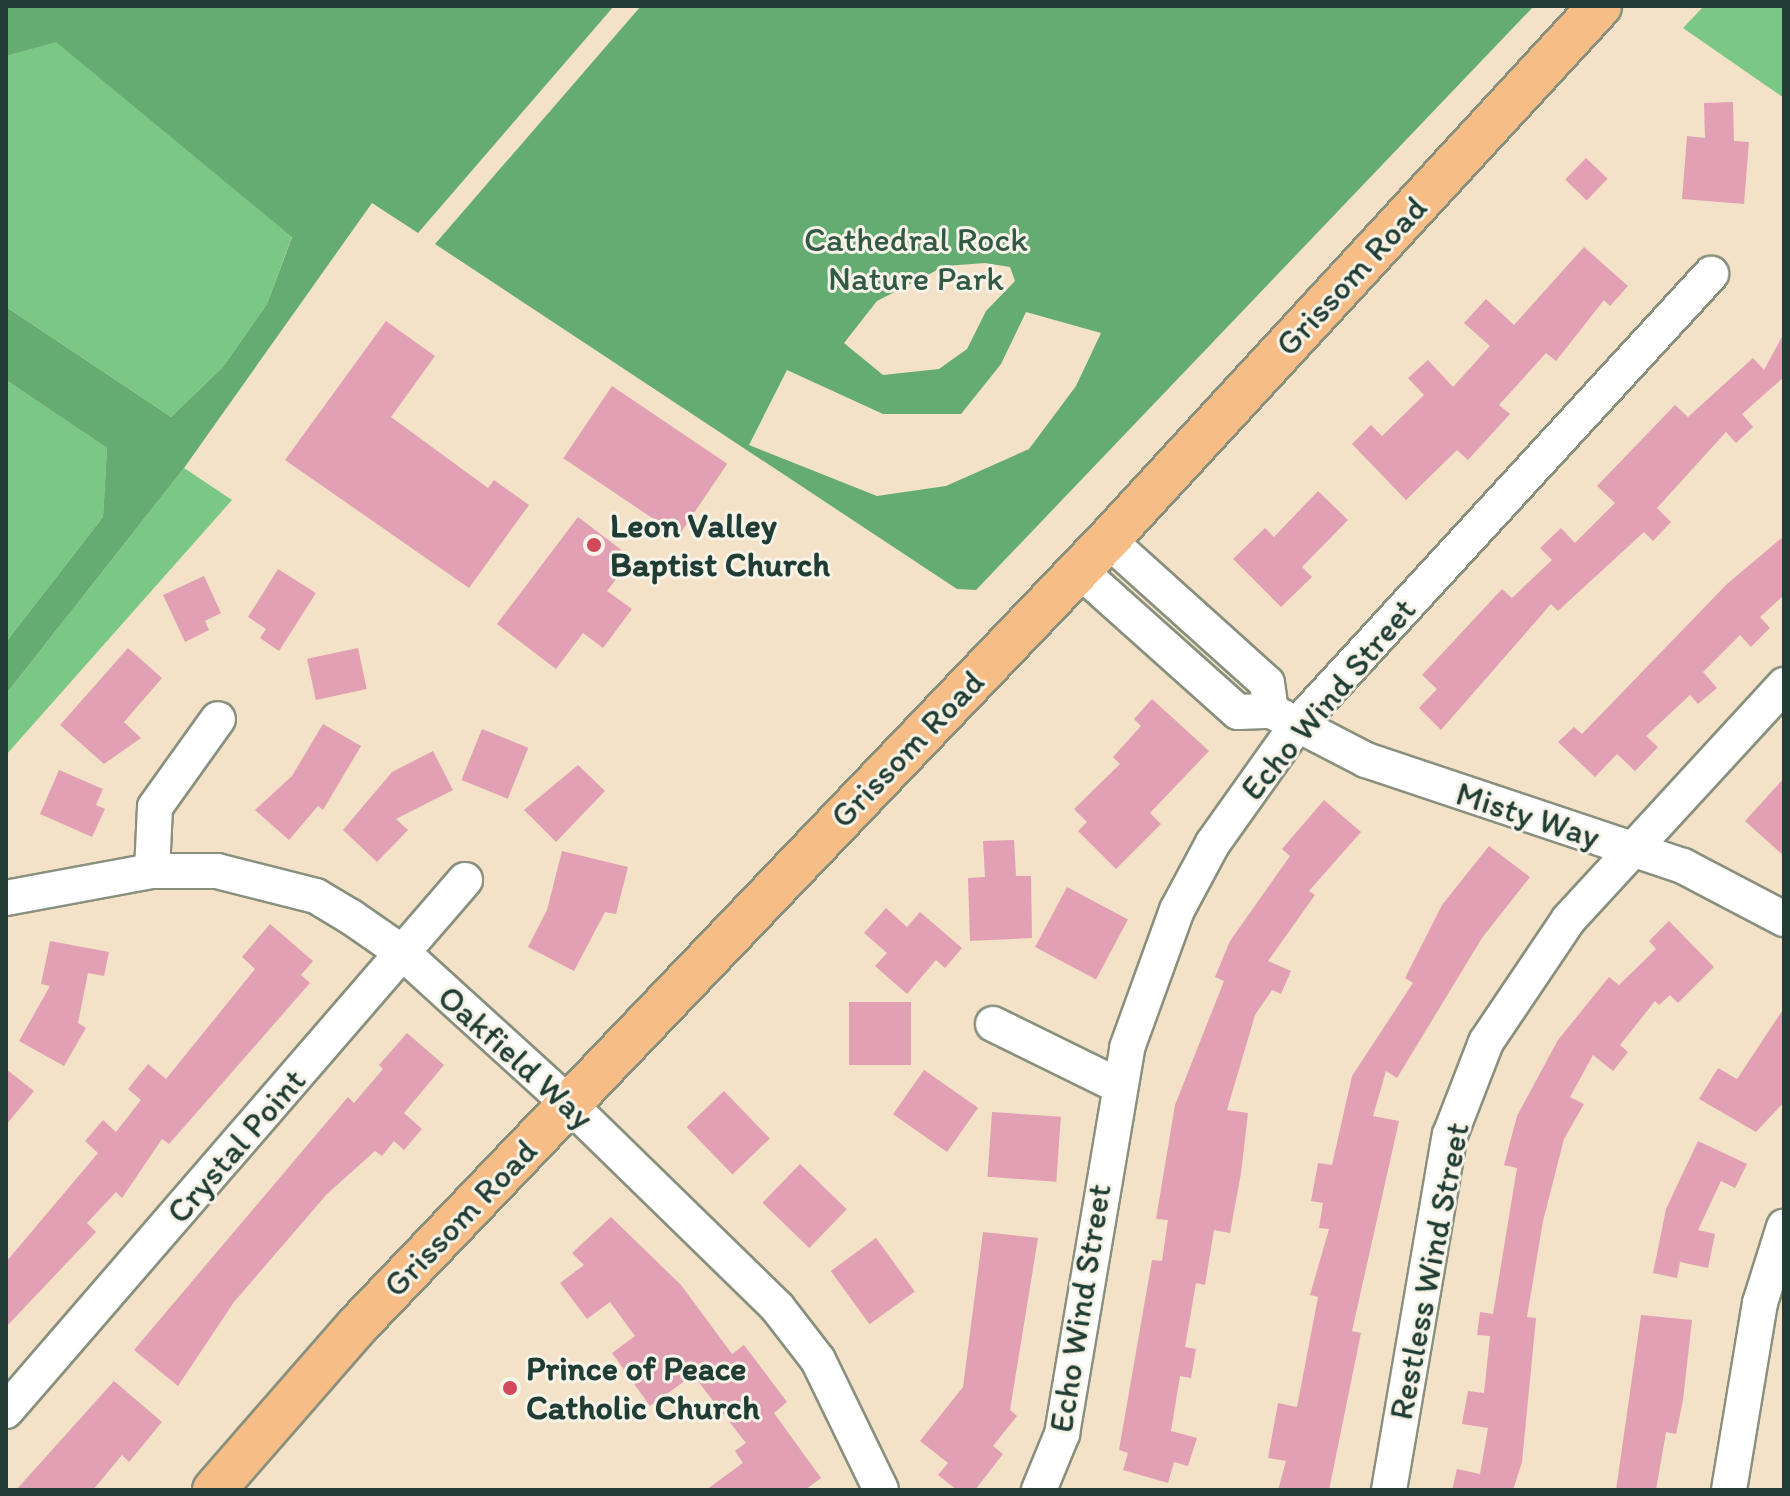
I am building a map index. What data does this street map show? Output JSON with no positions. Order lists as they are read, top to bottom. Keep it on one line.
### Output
{"streets":{"main road":["Grissom Road"],"street":["Echo Wind Street","Misty Way","Oakfield Way","Crystal Point","Restless Wind Street"]},"crossings":[["Grissom Road","Misty Way"],["Grissom Road","Oakfield Way"],["Echo Wind Street","Misty Way"],["Misty Way","Restless Wind Street"],["Oakfield Way","Crystal Point"]],"parks":["Cathedral Rock Nature Park"],"places":["Leon Valley Baptist Church","Prince of Peace Catholic Church"]}
